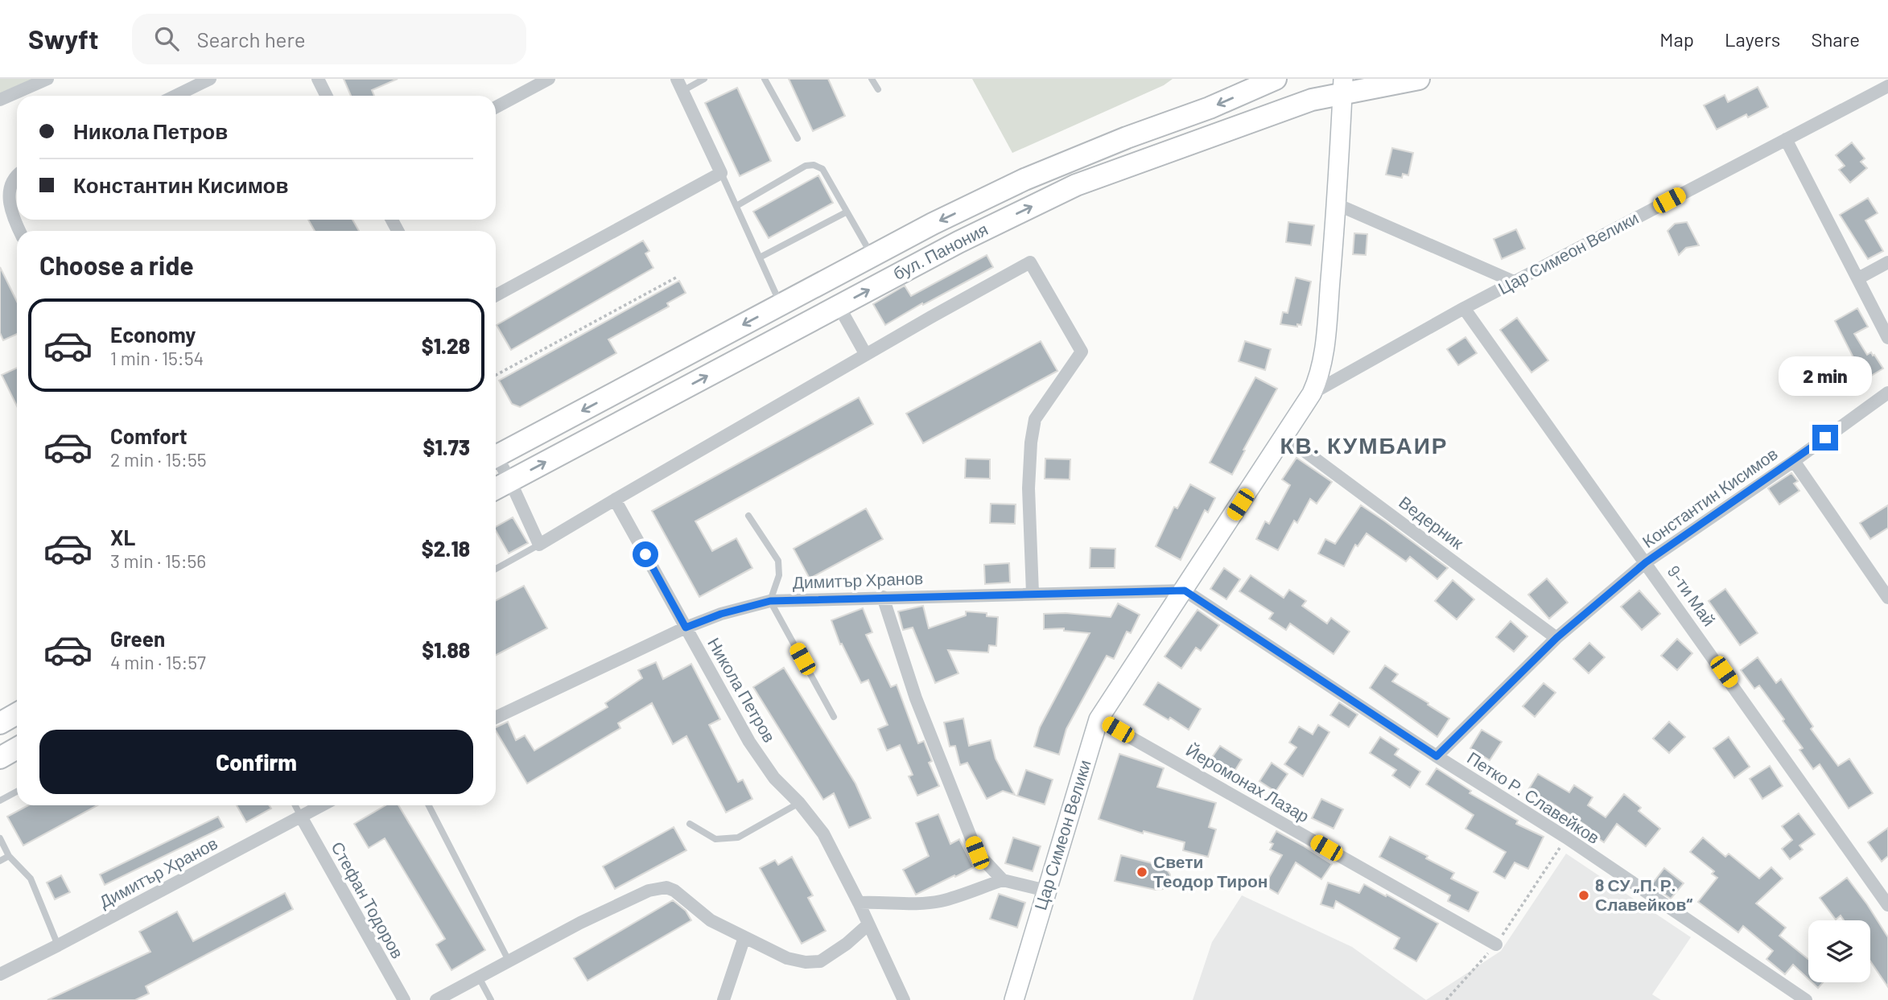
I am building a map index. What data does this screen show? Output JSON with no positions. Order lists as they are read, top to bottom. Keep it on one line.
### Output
{"streets":{"main road":["бул. Панония","Цар Симеон Велики"],"street":["Константин Кисимов","Ведерник","Димитър Хранов","9-ти Май","Никола Петров","Йеромонах Лазар","Петко Р. Славейков","Стефан Тодоров"]},"crossings":[["бул. Панония","Цар Симеон Велики"],["Цар Симеон Велики","Ведерник"],["Цар Симеон Велики","Димитър Хранов"],["Цар Симеон Велики","9-ти Май"],["Цар Симеон Велики","Йеромонах Лазар"],["Цар Симеон Велики","Петко Р. Славейков"],["Константин Кисимов","Ведерник"],["Константин Кисимов","9-ти Май"],["Константин Кисимов","Петко Р. Славейков"],["Димитър Хранов","Никола Петров"],["Димитър Хранов","Петко Р. Славейков"],["Димитър Хранов","Стефан Тодоров"]],"districts":["КВ. КУМБАИР"],"places":["Свети Теодор Тирон","8 СУ „П. Р. Славейков“"],"page":{"header":"Swyft","search":"Search here","nav":["Map","Layers","Share"],"banner":["Никола Петров","Константин Кисимов"],"heading":"Choose a ride","list":[{"name":"Economy","note":"1 min · 15:54","value":"$1.28"},{"name":"Comfort","note":"2 min · 15:55","value":"$1.73"},{"name":"XL","note":"3 min · 15:56","value":"$2.18"},{"name":"Green","note":"4 min · 15:57","value":"$1.88"}],"bubble":"2 min","buttons":"Confirm"}}
